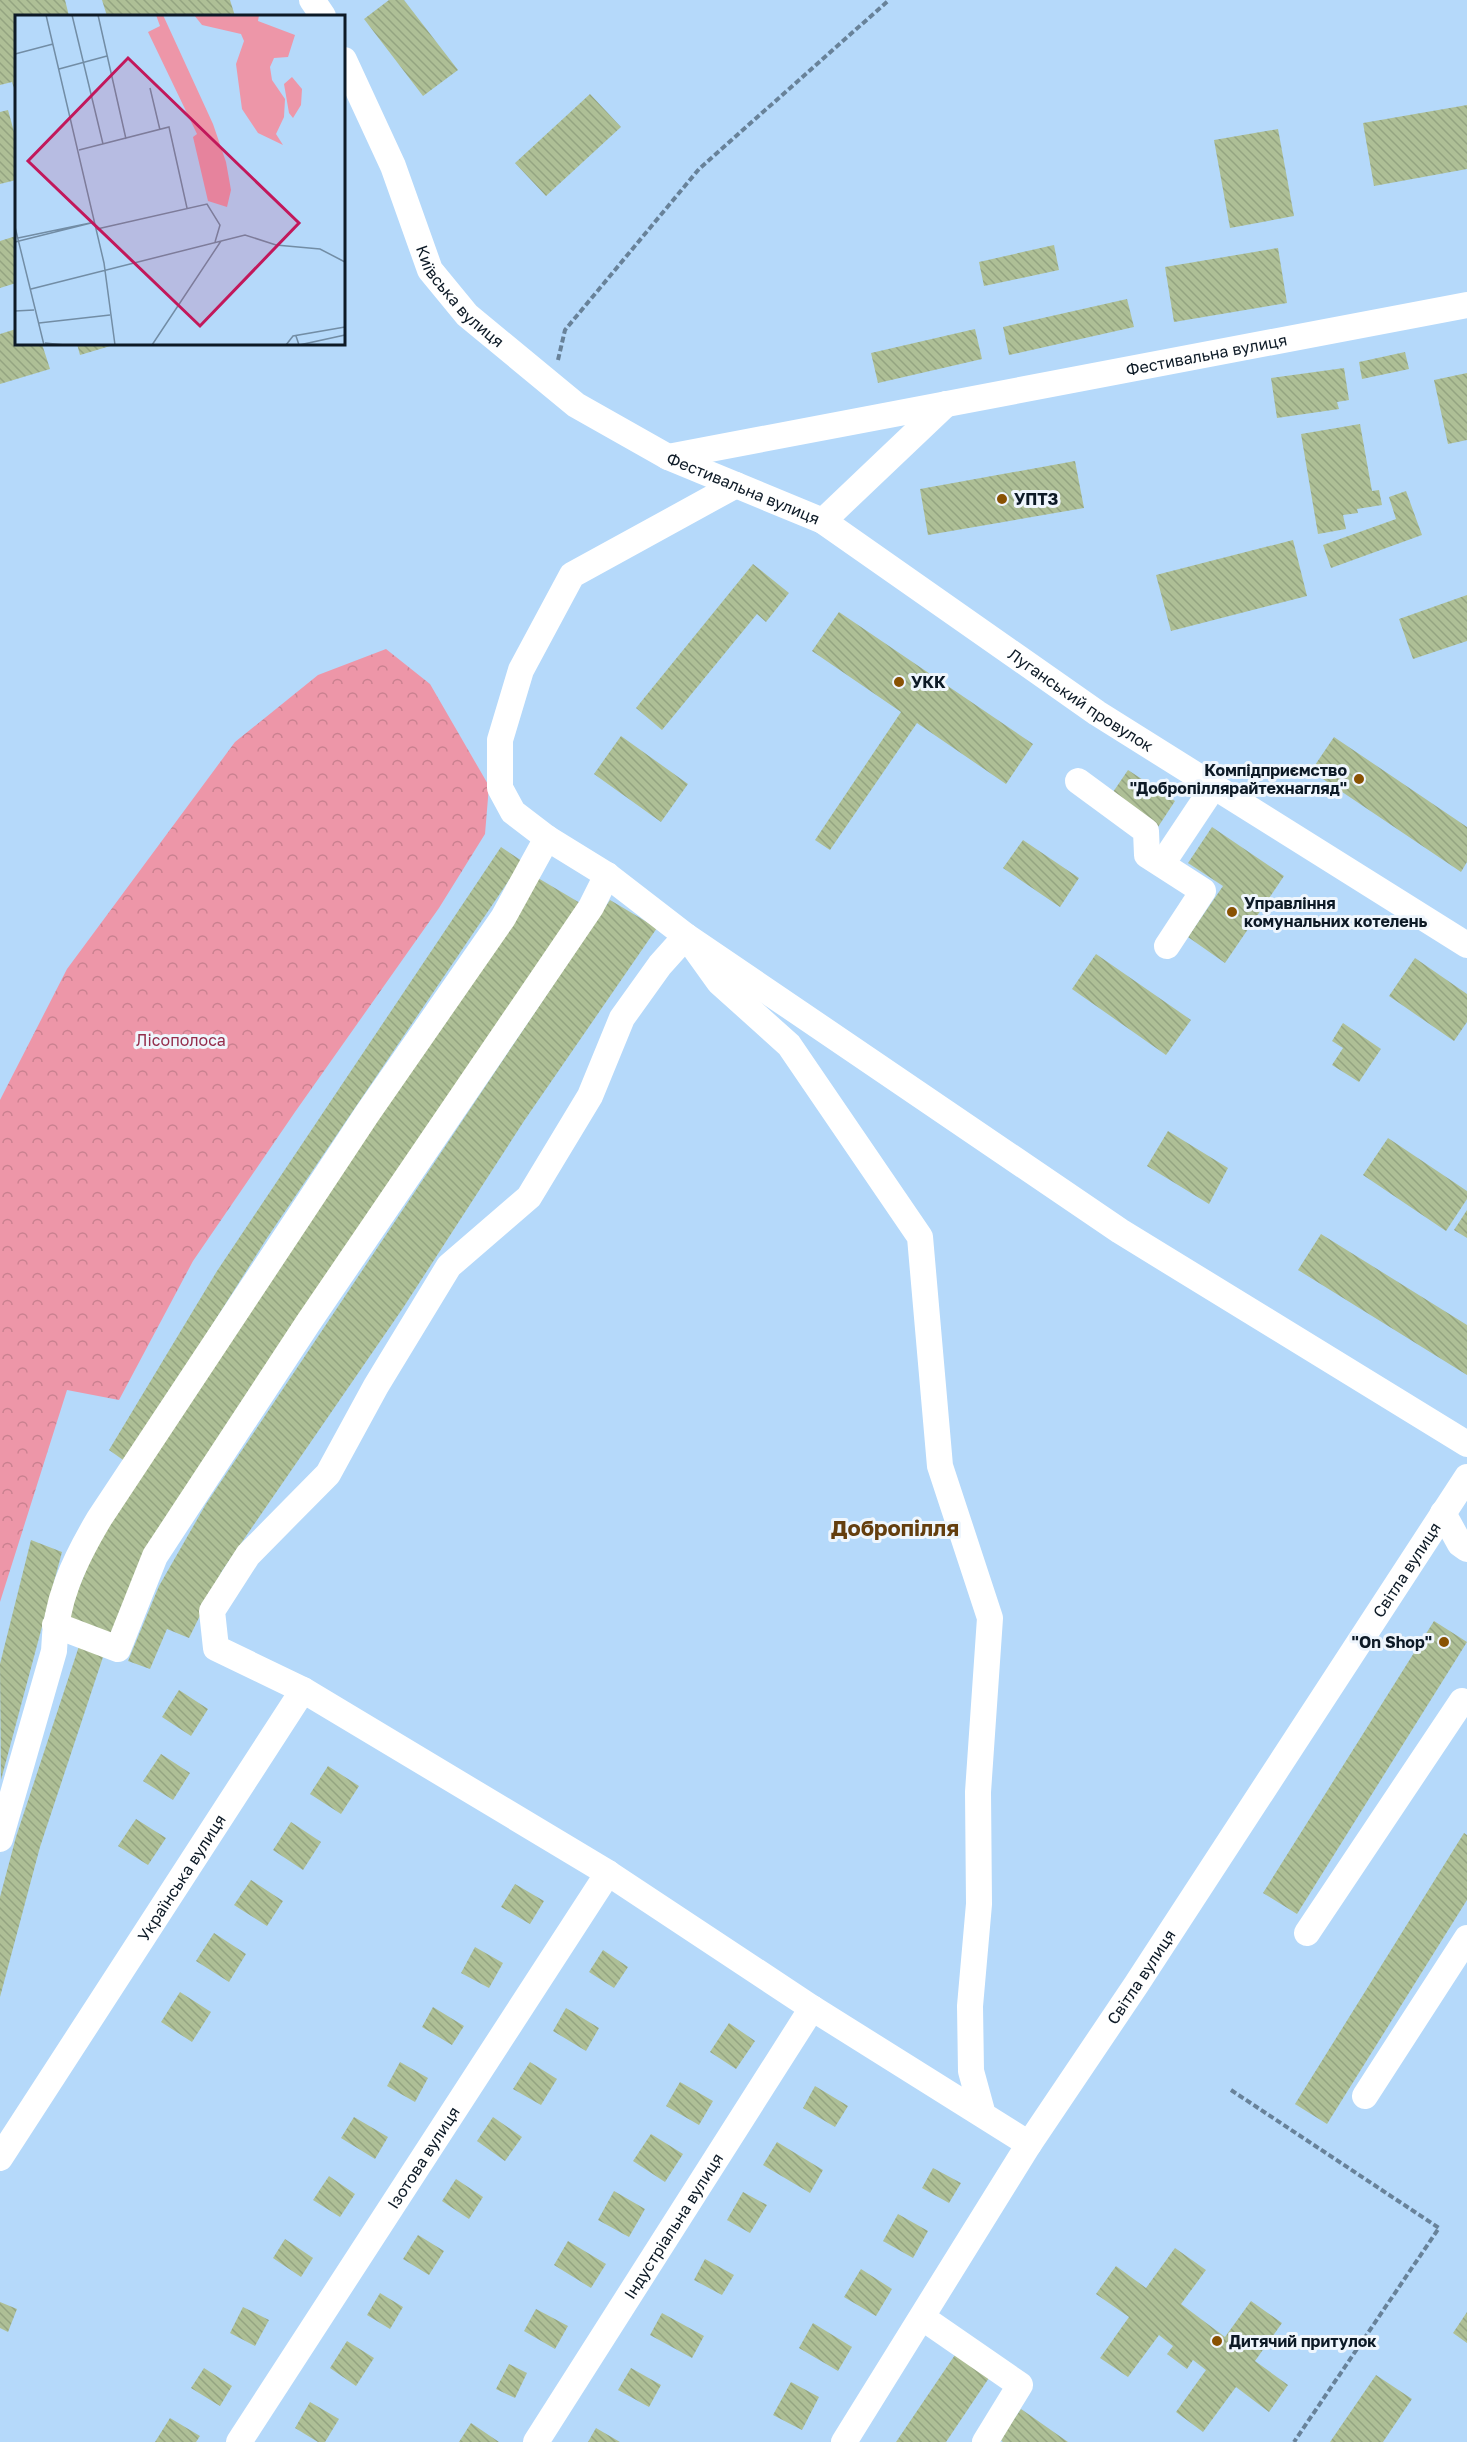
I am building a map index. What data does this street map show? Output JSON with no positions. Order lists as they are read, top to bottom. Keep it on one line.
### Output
{"streets":{"street":["Київська вулиця","Фестивальна вулиця","Луганський провулок","Світла вулиця","Українська вулиця","Ізотова вулиця","Індустріальна вулиця"]},"crossings":[["Київська вулиця","Фестивальна вулиця"],["Фестивальна вулиця","Луганський провулок"]],"districts":["Добропілля"],"parks":["Лісополоса"],"places":["УПТЗ","УКК","Компідприємство \"Добропіллярайтехнагляд\"","Управління комунальних котелень","\"On Shop\"","Дитячий притулок"]}
